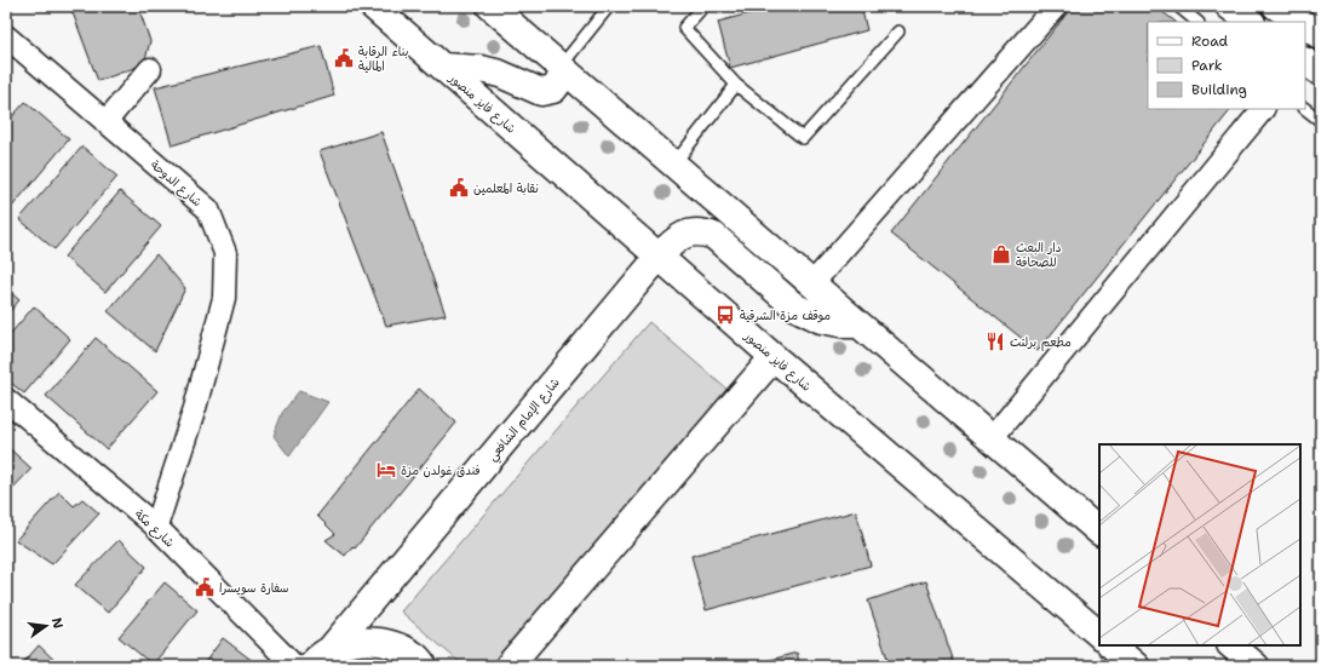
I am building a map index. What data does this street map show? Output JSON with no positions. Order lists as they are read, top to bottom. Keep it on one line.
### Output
{"streets":{"main road":["شارع فايز منصور","شارع الإمام الشافعي"],"street":["شارع الدوحة","شارع مكة"]},"crossings":[["شارع فايز منصور","شارع الإمام الشافعي"],["شارع الدوحة","شارع مكة"]],"places":{"public building":["بناء الرقابة المالية","نقابة المعلمين","سفارة سويسرا"],"shop":["دار البعث للصحافة"],"bus stop":["موقف مزة الشرقية"],"restaurant":["مطعم برلنت"],"hotel":["فندق غولدن مزة"]},"legend":["Road","Park","Building"],"north":"right"}
